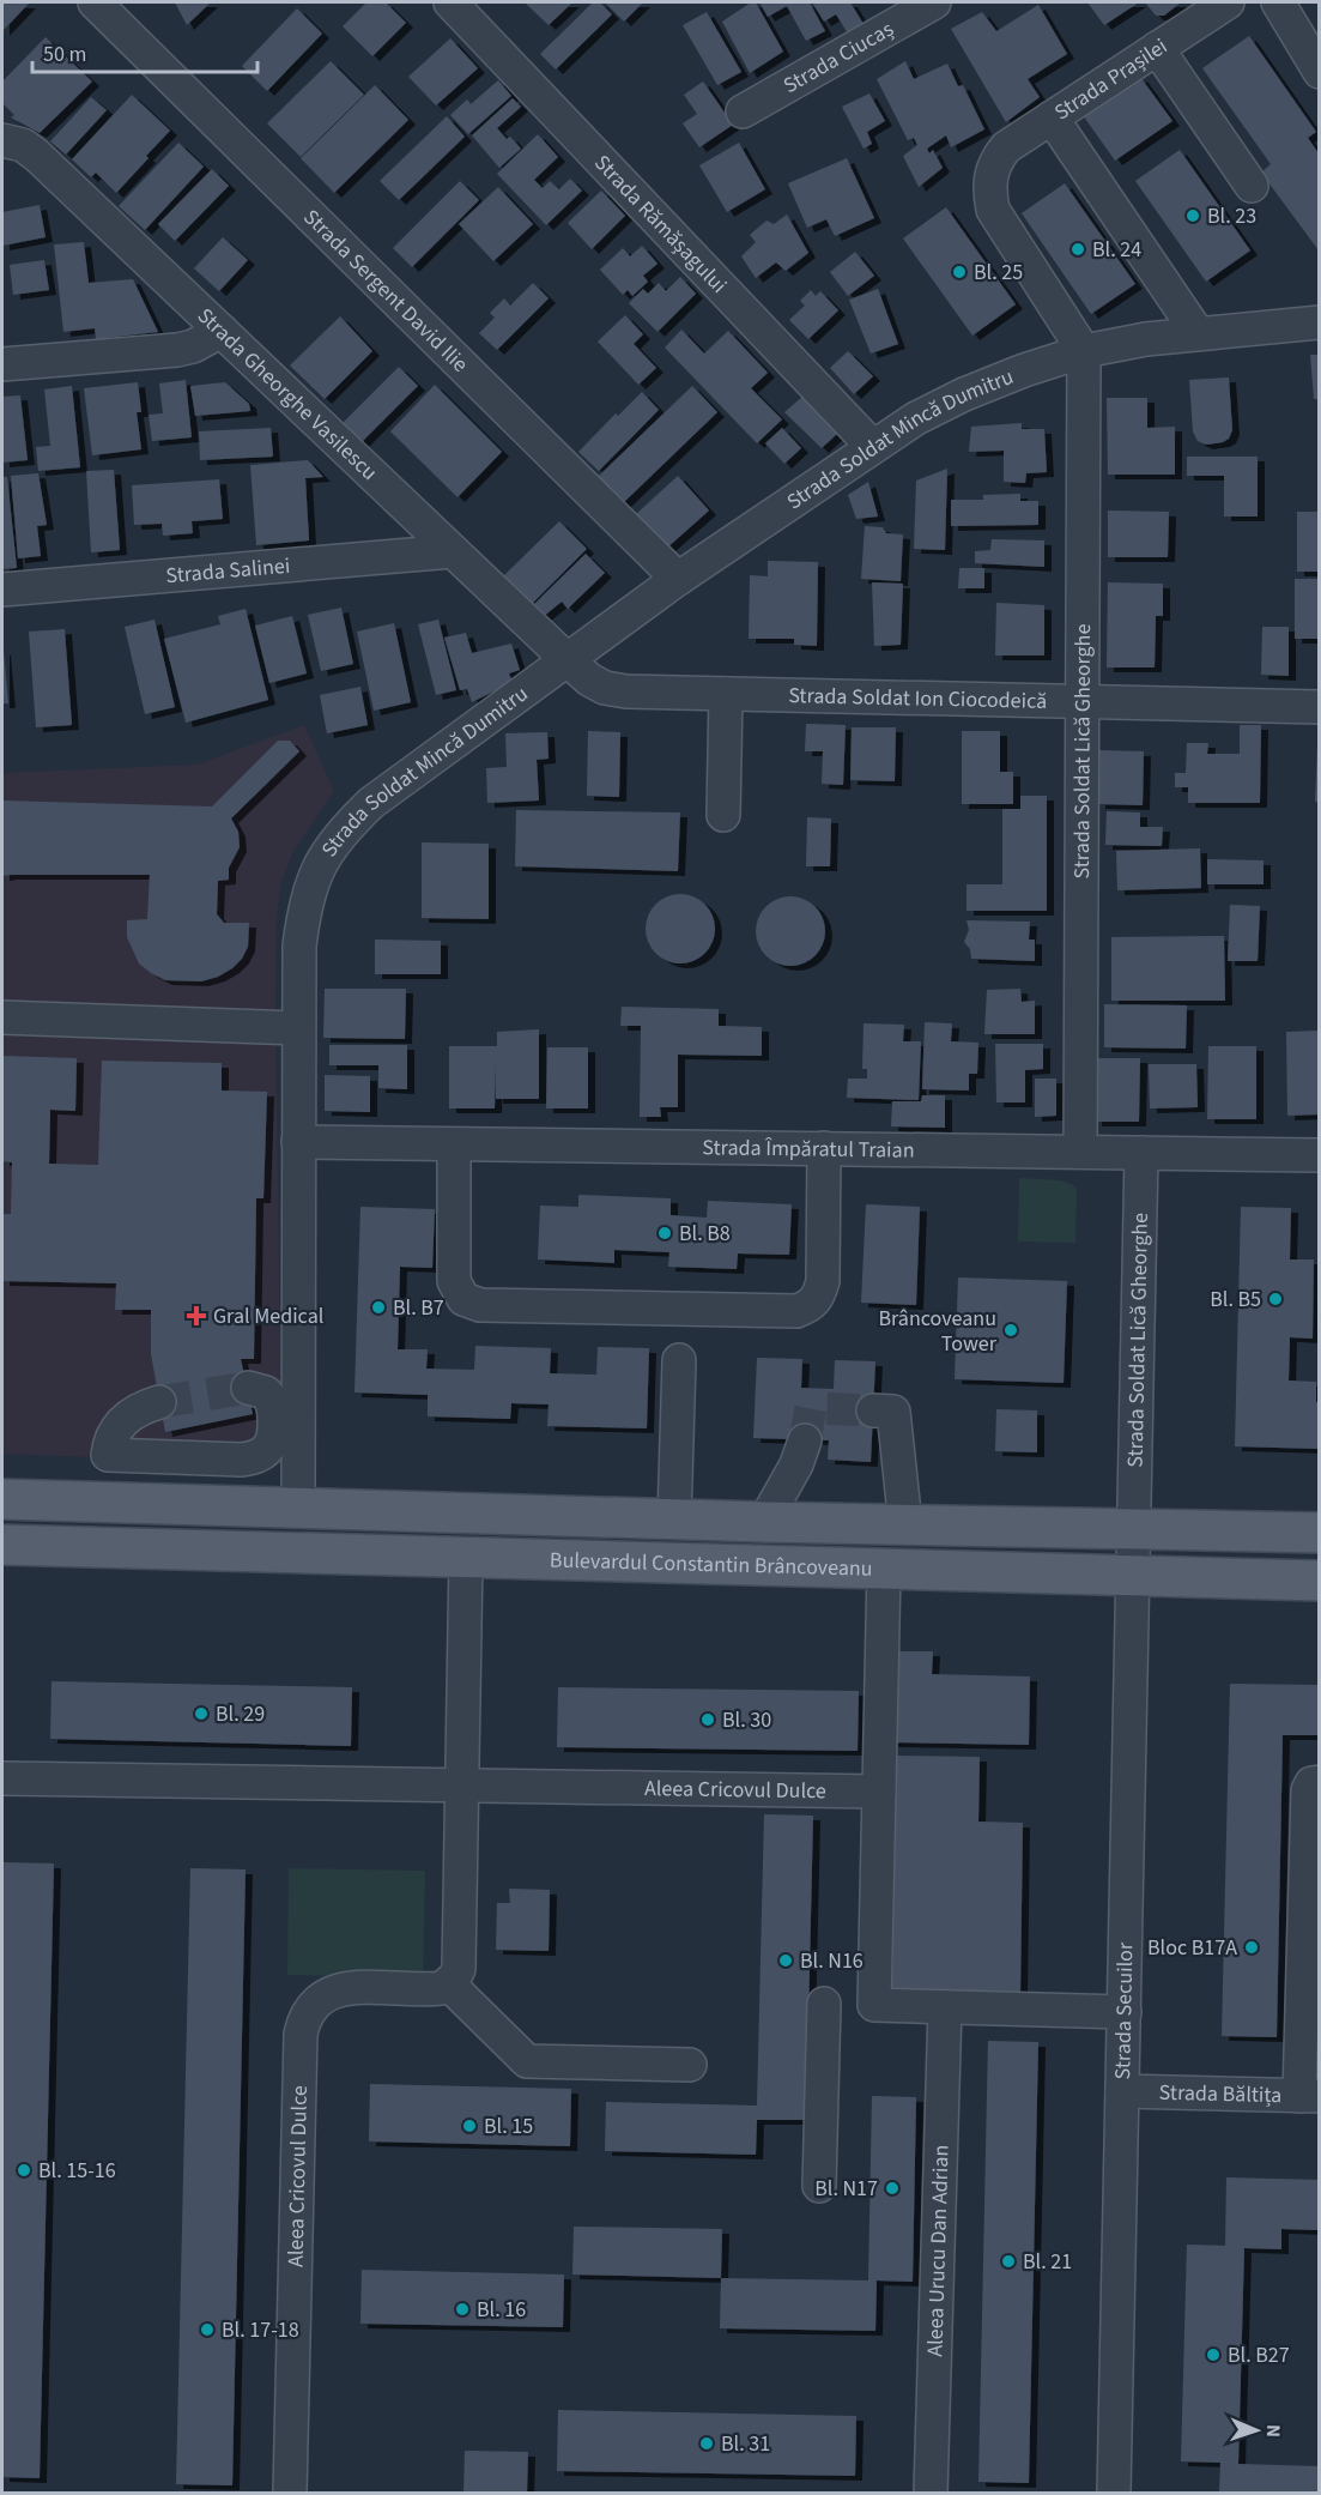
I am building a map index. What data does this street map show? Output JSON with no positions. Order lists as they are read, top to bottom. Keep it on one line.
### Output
{"streets":{"main road":["Bulevardul Constantin Brâncoveanu"],"street":["Strada Ciucaș","Strada Prașilei","Strada Rămășagului","Strada Sergent David Ilie","Strada Gheorghe Vasilescu","Strada Soldat Mincă Dumitru","Strada Salinei","Strada Soldat Ion Ciocodeică","Strada Soldat Lică Gheorghe","Strada Împăratul Traian","Aleea Cricovul Dulce","Strada Secuilor","Strada Băltița","Aleea Urucu Dan Adrian"]},"crossings":[["Strada Prașilei","Strada Soldat Mincă Dumitru"],["Strada Prașilei","Strada Soldat Lică Gheorghe"],["Strada Rămășagului","Strada Soldat Mincă Dumitru"],["Strada Sergent David Ilie","Strada Soldat Mincă Dumitru"],["Strada Gheorghe Vasilescu","Strada Soldat Mincă Dumitru"],["Strada Gheorghe Vasilescu","Strada Salinei"],["Strada Gheorghe Vasilescu","Strada Soldat Ion Ciocodeică"],["Strada Soldat Mincă Dumitru","Strada Soldat Ion Ciocodeică"],["Strada Soldat Mincă Dumitru","Strada Soldat Lică Gheorghe"],["Strada Soldat Mincă Dumitru","Strada Împăratul Traian"],["Strada Soldat Mincă Dumitru","Bulevardul Constantin Brâncoveanu"],["Strada Soldat Ion Ciocodeică","Strada Soldat Lică Gheorghe"],["Strada Soldat Lică Gheorghe","Strada Împăratul Traian"],["Strada Soldat Lică Gheorghe","Bulevardul Constantin Brâncoveanu"],["Strada Soldat Lică Gheorghe","Strada Secuilor"],["Bulevardul Constantin Brâncoveanu","Strada Secuilor"],["Strada Secuilor","Strada Băltița"]],"places":{"other":["Bl. 23","Bl. 24","Bl. 25","Bl. B8","Bl. B5","Bl. B7","Brâncoveanu Tower","Bl. 29","Bl. 30","Bloc B17A","Bl. N16","Bl. 15","Bl. 15-16","Bl. N17","Bl. 21","Bl. 16","Bl. 17-18","Bl. B27","Bl. 31"],"health":["Gral Medical"]},"scale_bar":"50 m","north":"right"}
